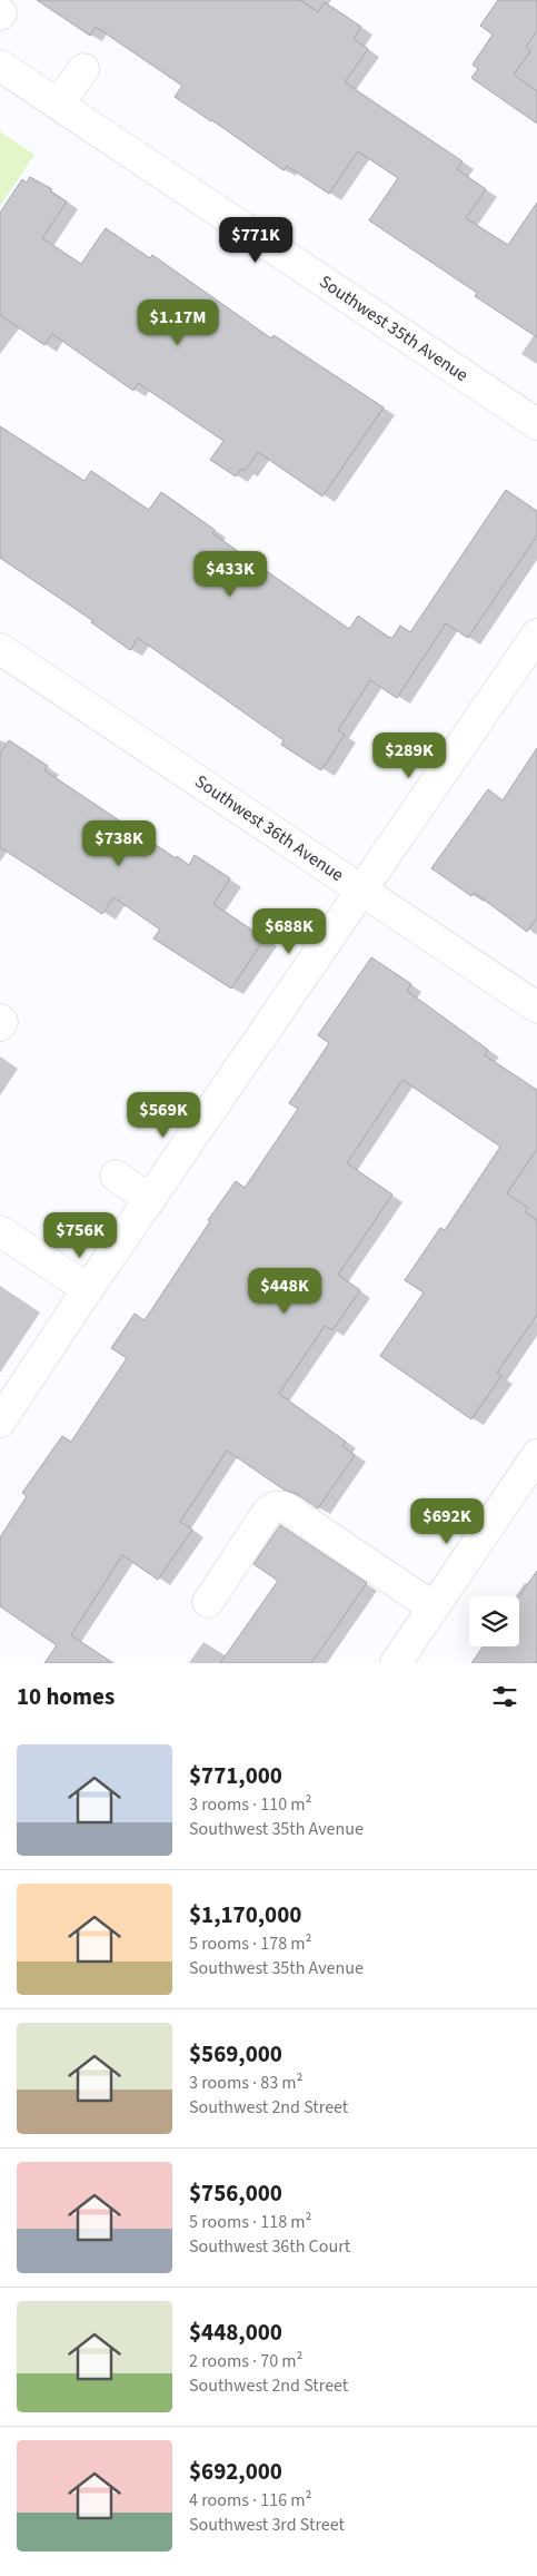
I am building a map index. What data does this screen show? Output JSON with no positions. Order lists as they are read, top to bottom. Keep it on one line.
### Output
{"streets":{"street":["Southwest 35th Avenue","Southwest 36th Avenue"]},"page":{"price":["$771K","$1.17M","$433K","$289K","$738K","$688K","$569K","$756K","$448K","$692K"],"heading":"10 homes","list":[{"name":"$771,000","note":"3 rooms · 110 m² · Southwest 35th Avenue"},{"name":"$1,170,000","note":"5 rooms · 178 m² · Southwest 35th Avenue"},{"name":"$569,000","note":"3 rooms · 83 m² · Southwest 2nd Street"},{"name":"$756,000","note":"5 rooms · 118 m² · Southwest 36th Court"},{"name":"$448,000","note":"2 rooms · 70 m² · Southwest 2nd Street"},{"name":"$692,000","note":"4 rooms · 116 m² · Southwest 3rd Street"}]}}
